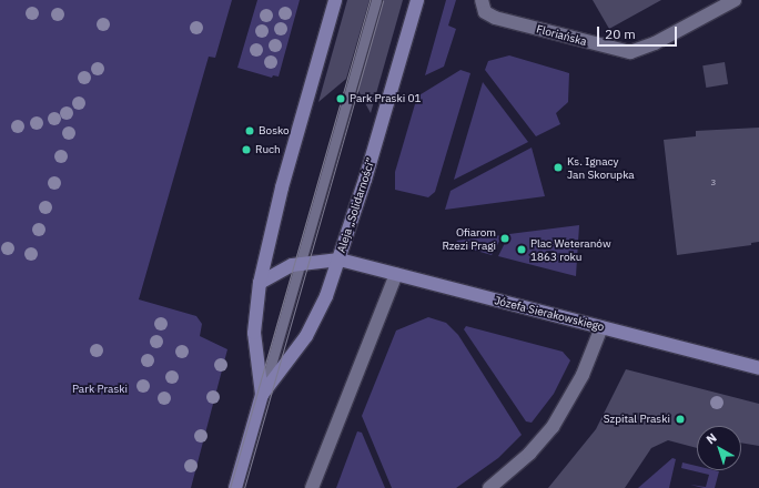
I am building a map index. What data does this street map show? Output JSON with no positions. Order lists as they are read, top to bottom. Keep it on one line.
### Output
{"streets":{"main road":["Aleja „Solidarności”","Józefa Sierakowskiego"],"street":["Floriańska"]},"crossings":[["Aleja „Solidarności”","Józefa Sierakowskiego"]],"parks":["Park Praski"],"places":["Park Praski 01","Bosko","Ruch","Ks. Ignacy Jan Skorupka","Ofiarom Rzezi Pragi","Plac Weteranów 1863 roku","Szpital Praski"],"house_numbers":["3"],"scale_bar":"20 m","north":"top left"}
